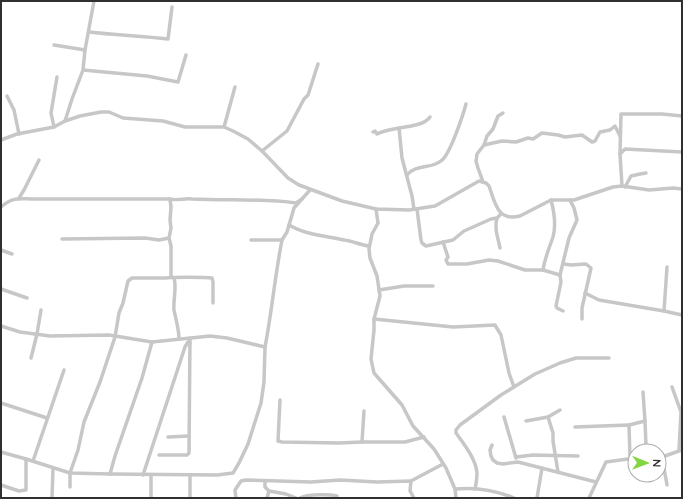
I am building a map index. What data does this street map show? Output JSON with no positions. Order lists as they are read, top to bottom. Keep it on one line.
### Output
{"north":"right"}
